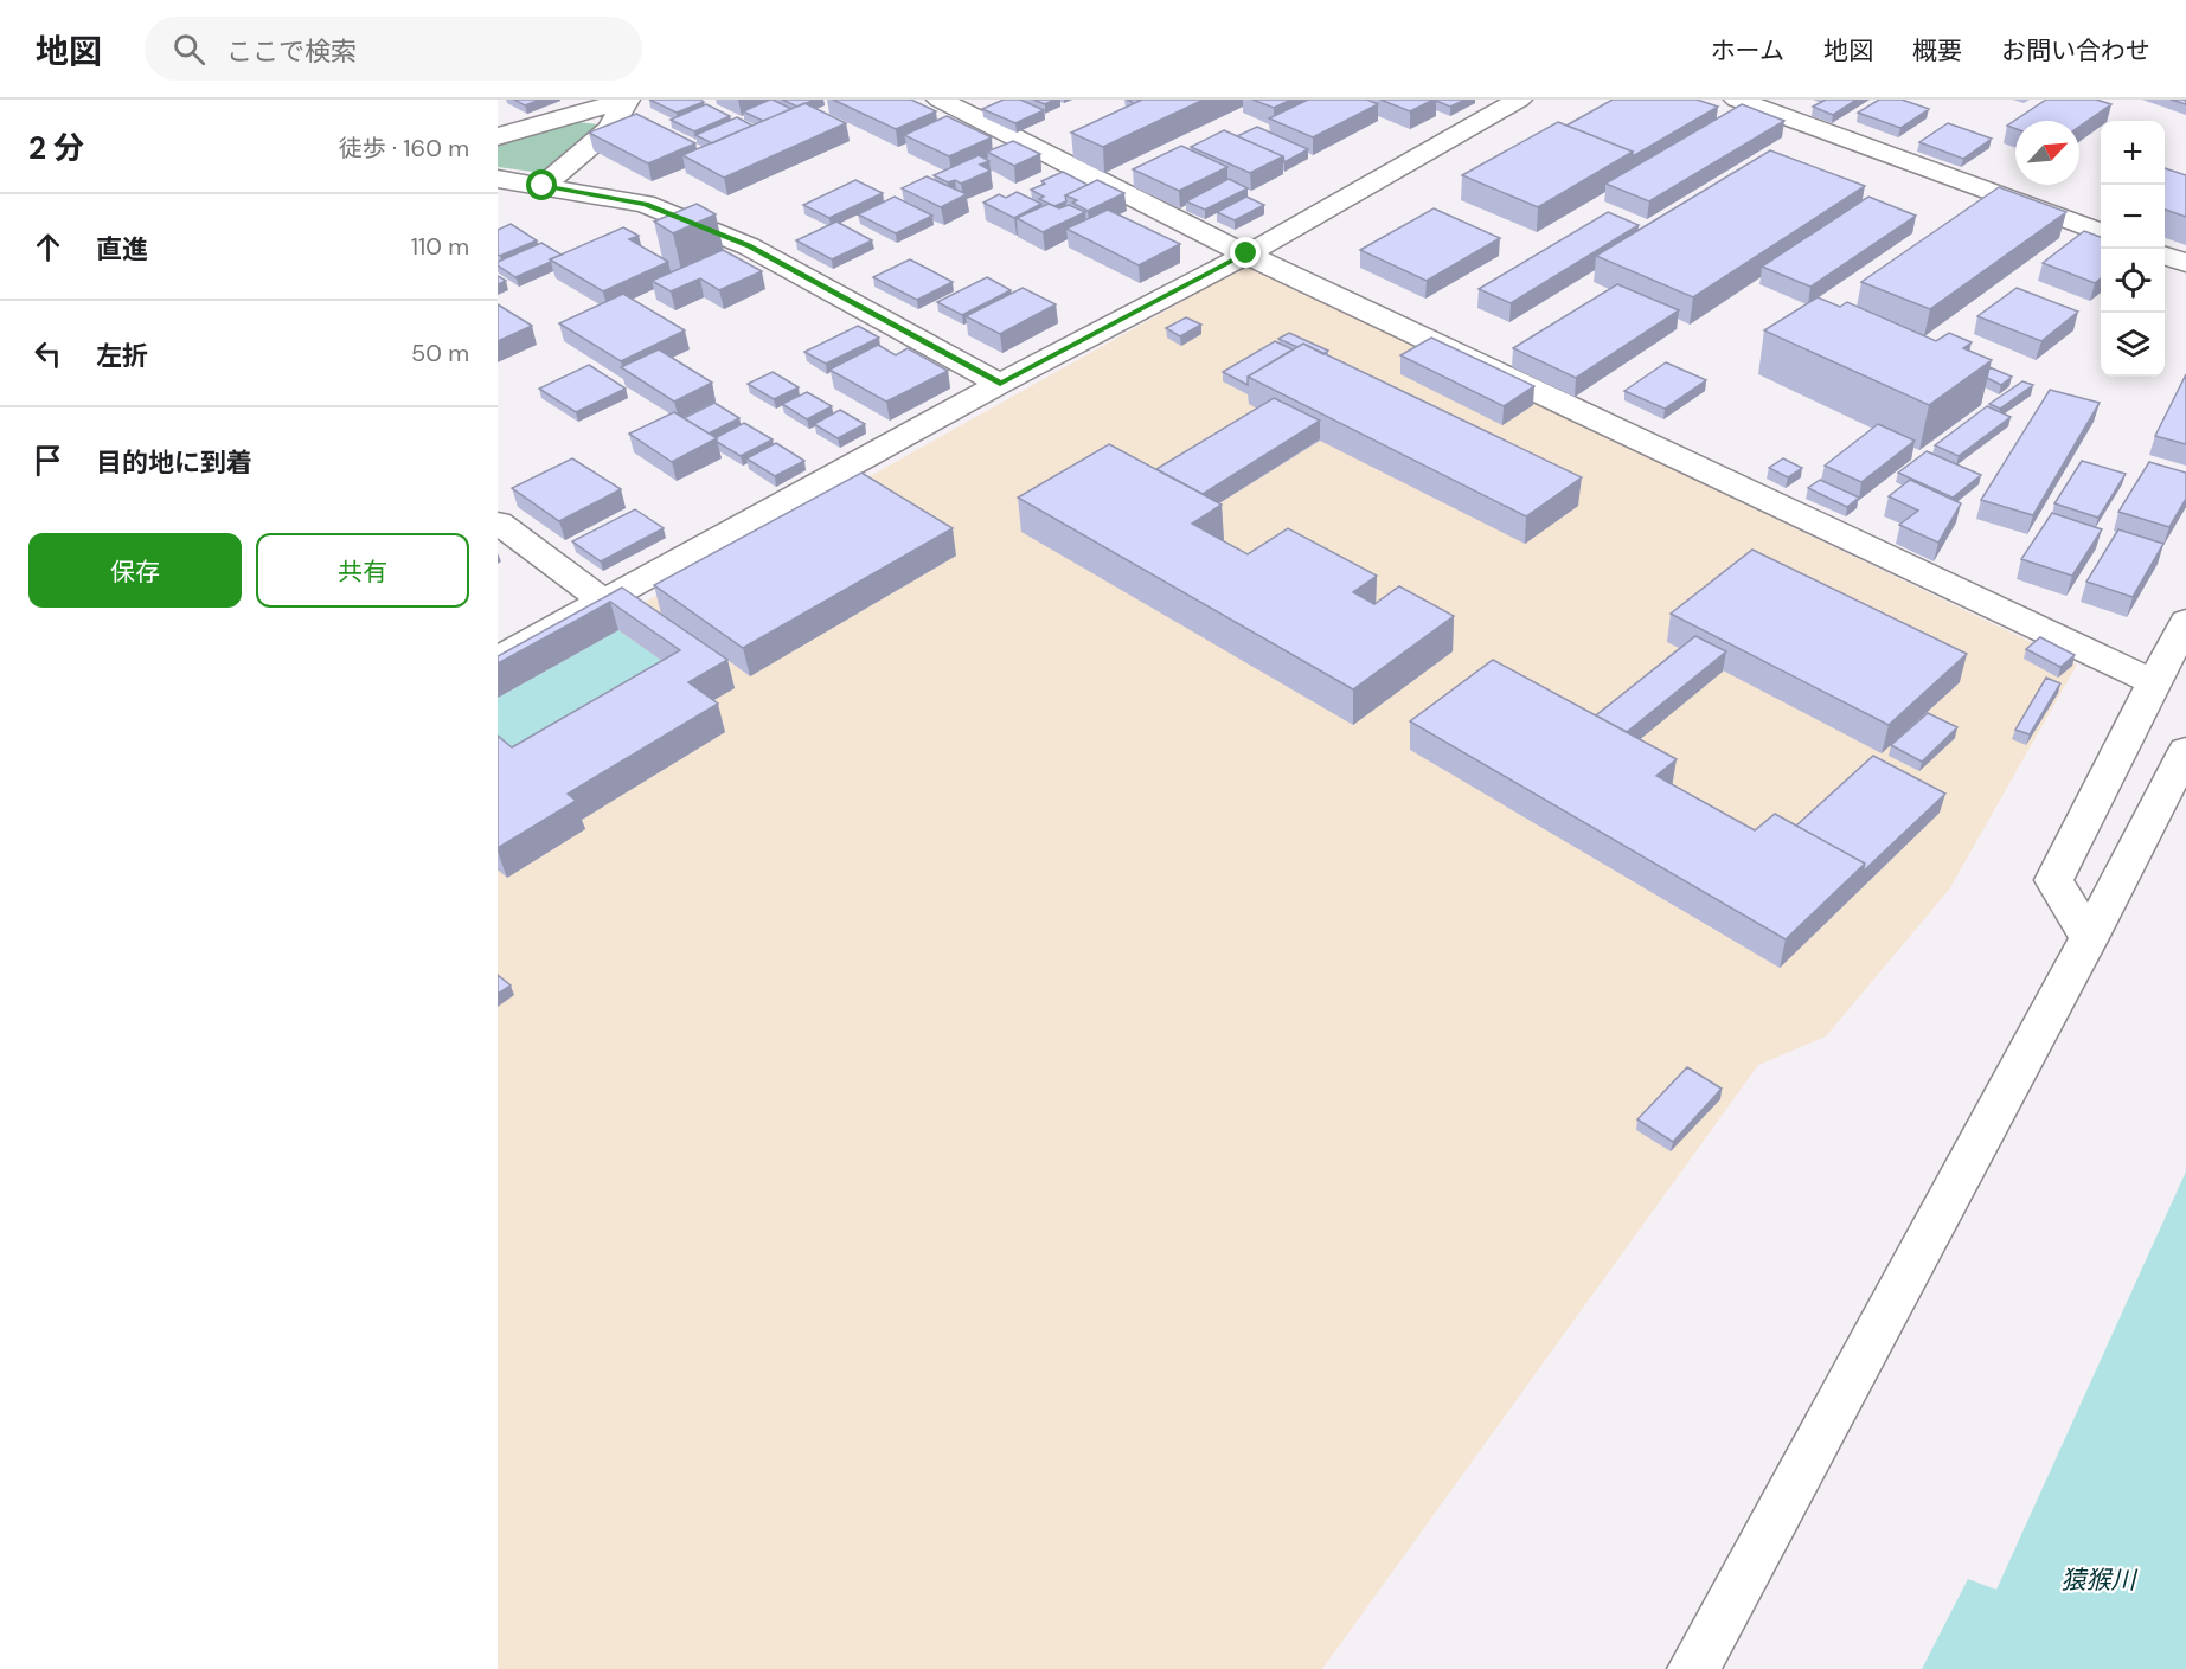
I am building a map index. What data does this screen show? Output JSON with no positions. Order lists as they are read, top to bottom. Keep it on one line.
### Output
{"water":["猿猴川"],"north":"top right","page":{"header":"地図","search":"ここで検索","nav":["ホーム","地図","概要","お問い合わせ"],"heading":["2 分","徒歩 · 160 m"],"map_buttons":["+","−"],"list":[["直進","110 m"],["左折","50 m"],"目的地に到着"],"buttons":["保存","共有"]}}
